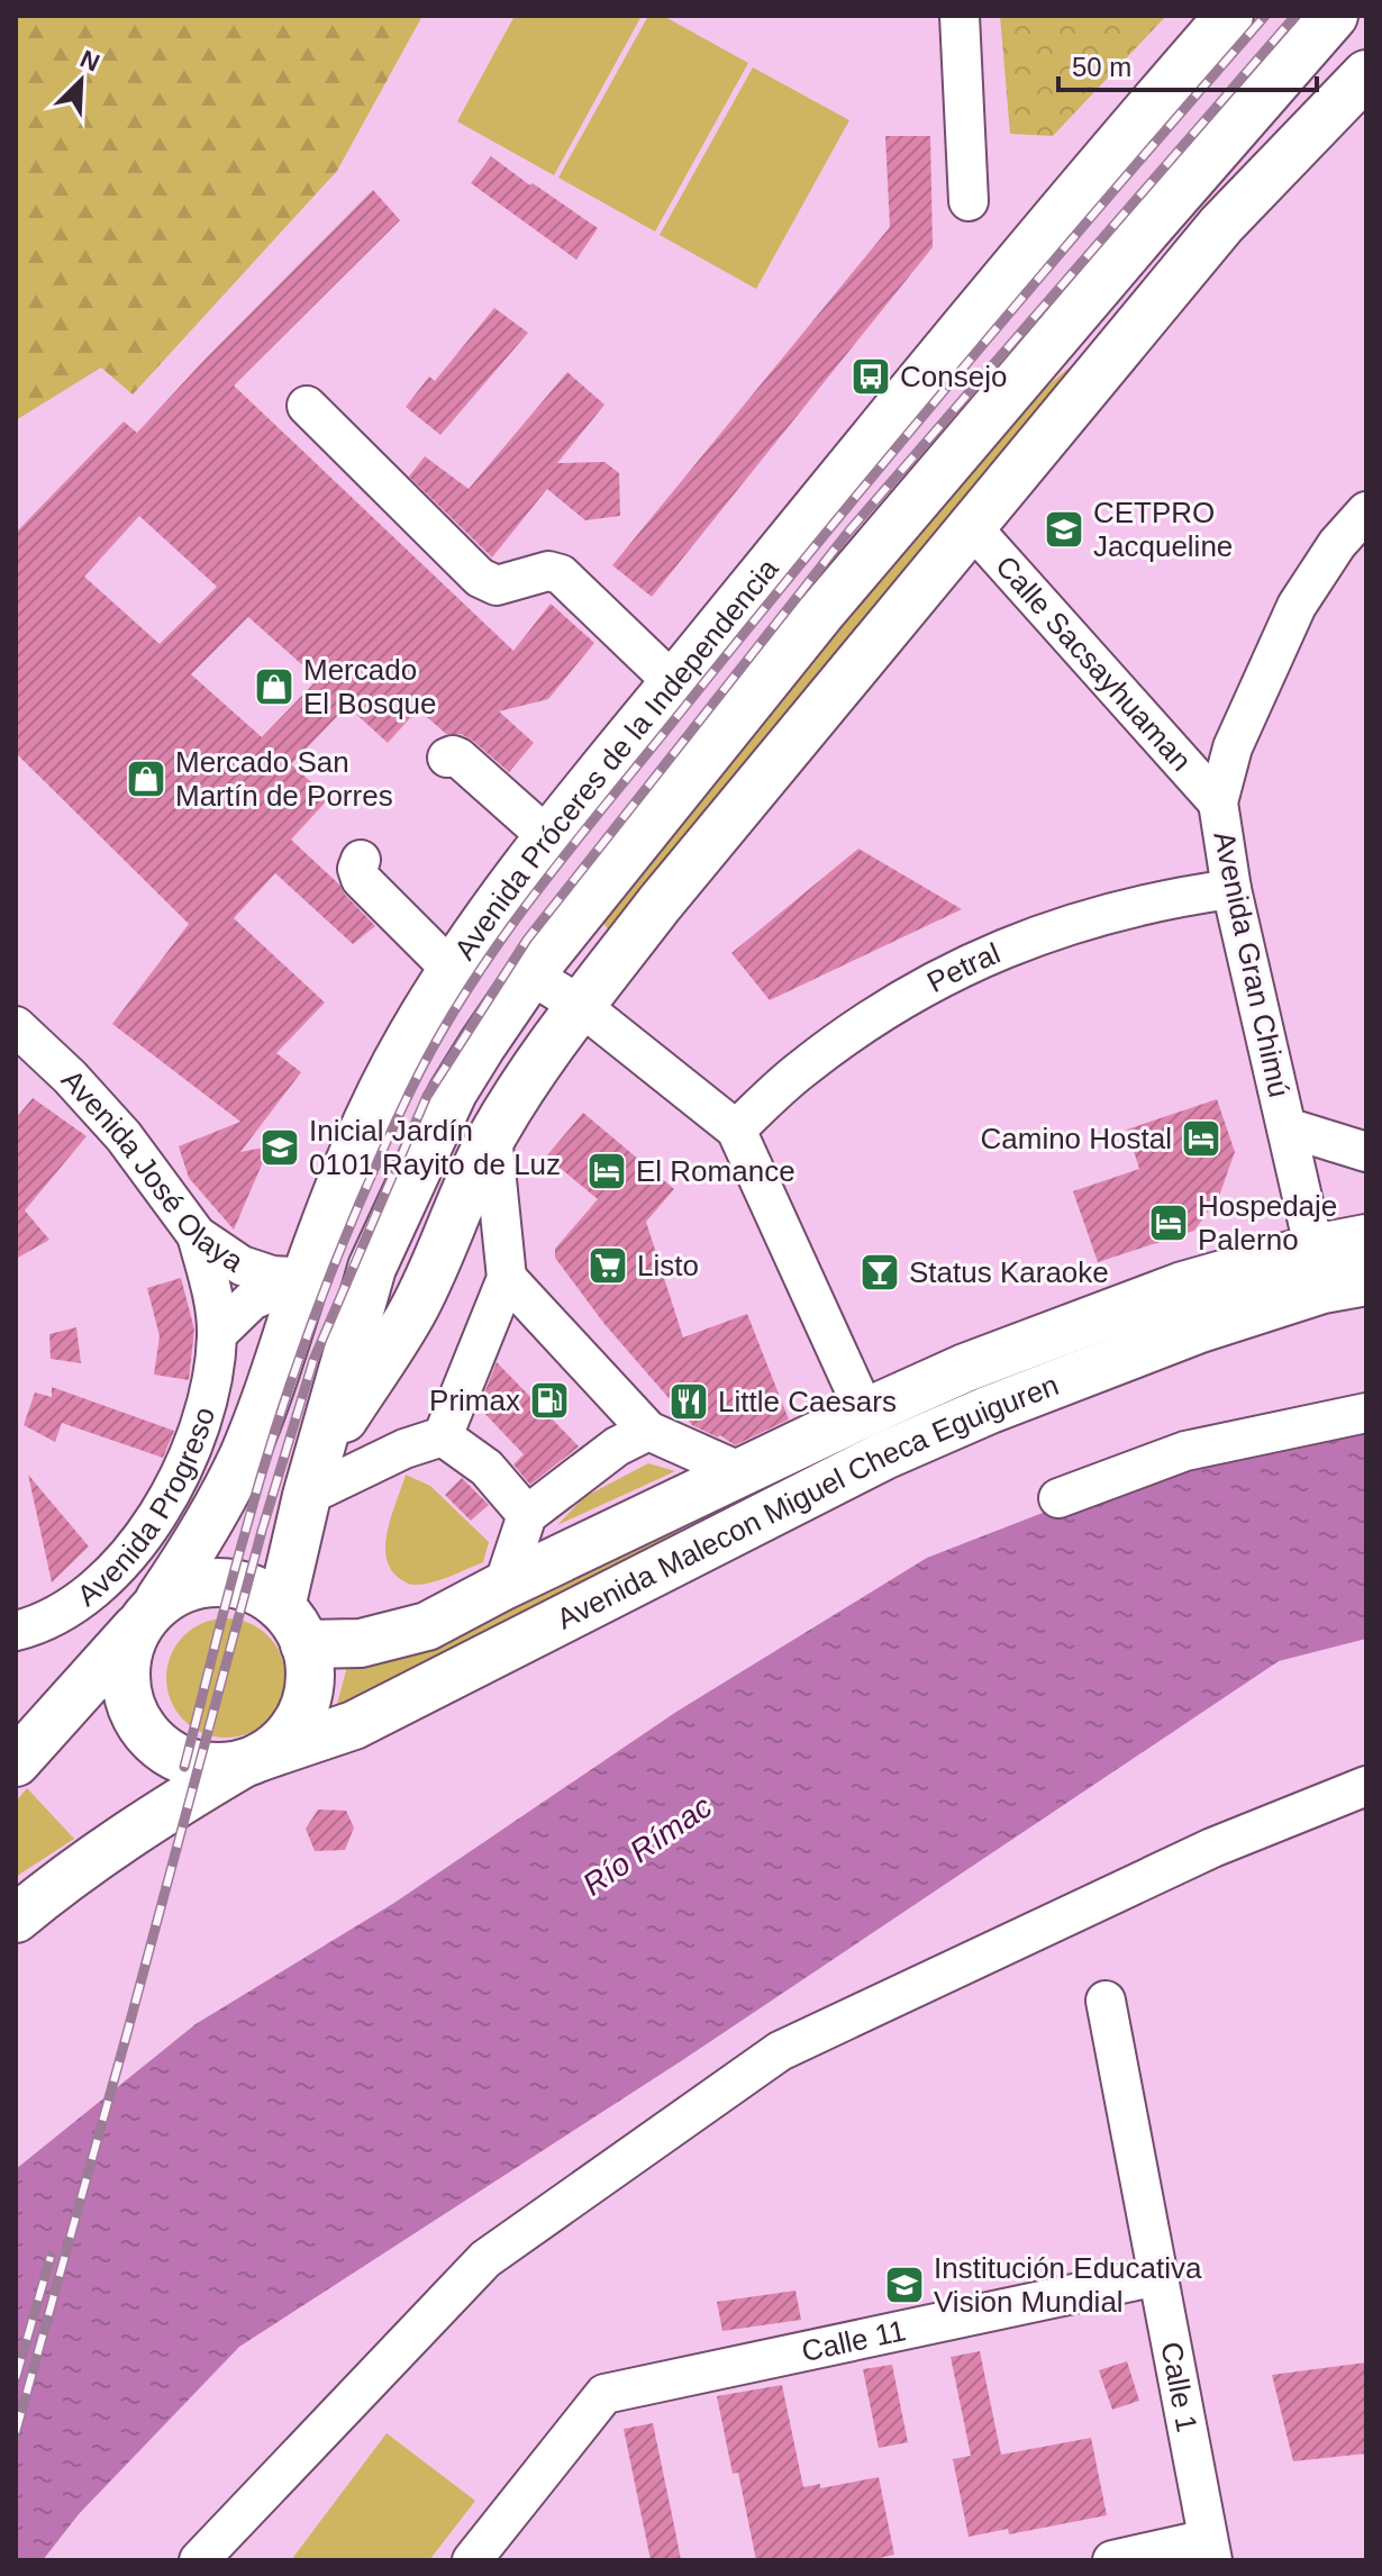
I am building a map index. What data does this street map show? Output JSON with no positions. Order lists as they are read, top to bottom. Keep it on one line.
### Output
{"streets":{"main road":["Avenida Próceres de la Independencia","Avenida Malecon Miguel Checa Eguiguren"],"street":["Calle Sacsayhuaman","Avenida Gran Chimú","Petral","Avenida José Olaya","Avenida Progreso","Calle 11","Calle 1"]},"crossings":[["Calle Sacsayhuaman","Avenida Gran Chimú"],["Avenida Próceres de la Independencia","Avenida José Olaya"],["Avenida Próceres de la Independencia","Avenida Malecon Miguel Checa Eguiguren"],["Avenida Gran Chimú","Petral"],["Avenida Gran Chimú","Avenida Malecon Miguel Checa Eguiguren"],["Avenida José Olaya","Avenida Progreso"],["Calle 11","Calle 1"]],"water":["Río Rímac"],"places":{"bus stop":["Consejo"],"school or university":["CETPRO Jacqueline","Inicial Jardín 0101 Rayito de Luz","Institución Educativa Vision Mundial"],"shop":["Mercado El Bosque","Mercado San Martín de Porres"],"hotel":["Camino Hostal","El Romance","Hospedaje Palerno"],"supermarket":["Listo"],"bar":["Status Karaoke"],"fuel station":["Primax"],"restaurant":["Little Caesars"]},"scale_bar":"50 m","north":"top right"}
